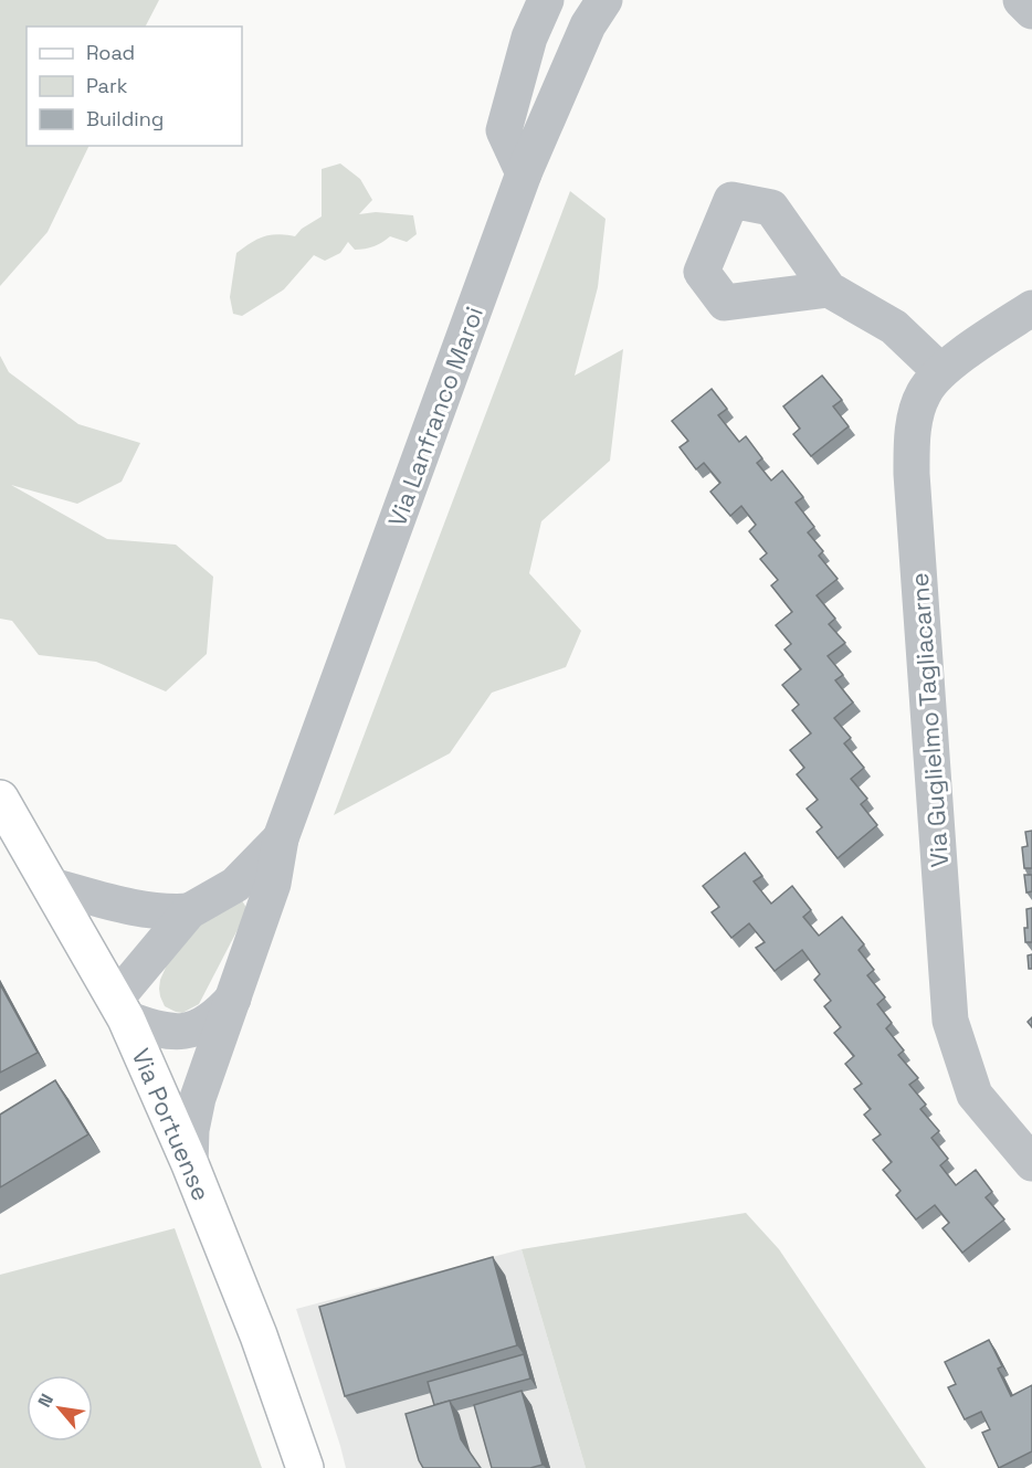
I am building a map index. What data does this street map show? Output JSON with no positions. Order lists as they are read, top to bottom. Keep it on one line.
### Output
{"streets":{"main road":["Via Portuense"],"street":["Via Lanfranco Maroi","Via Guglielmo Tagliacarne"]},"crossings":[["Via Lanfranco Maroi","Via Portuense"]],"legend":["Road","Park","Building"],"north":"top left"}
